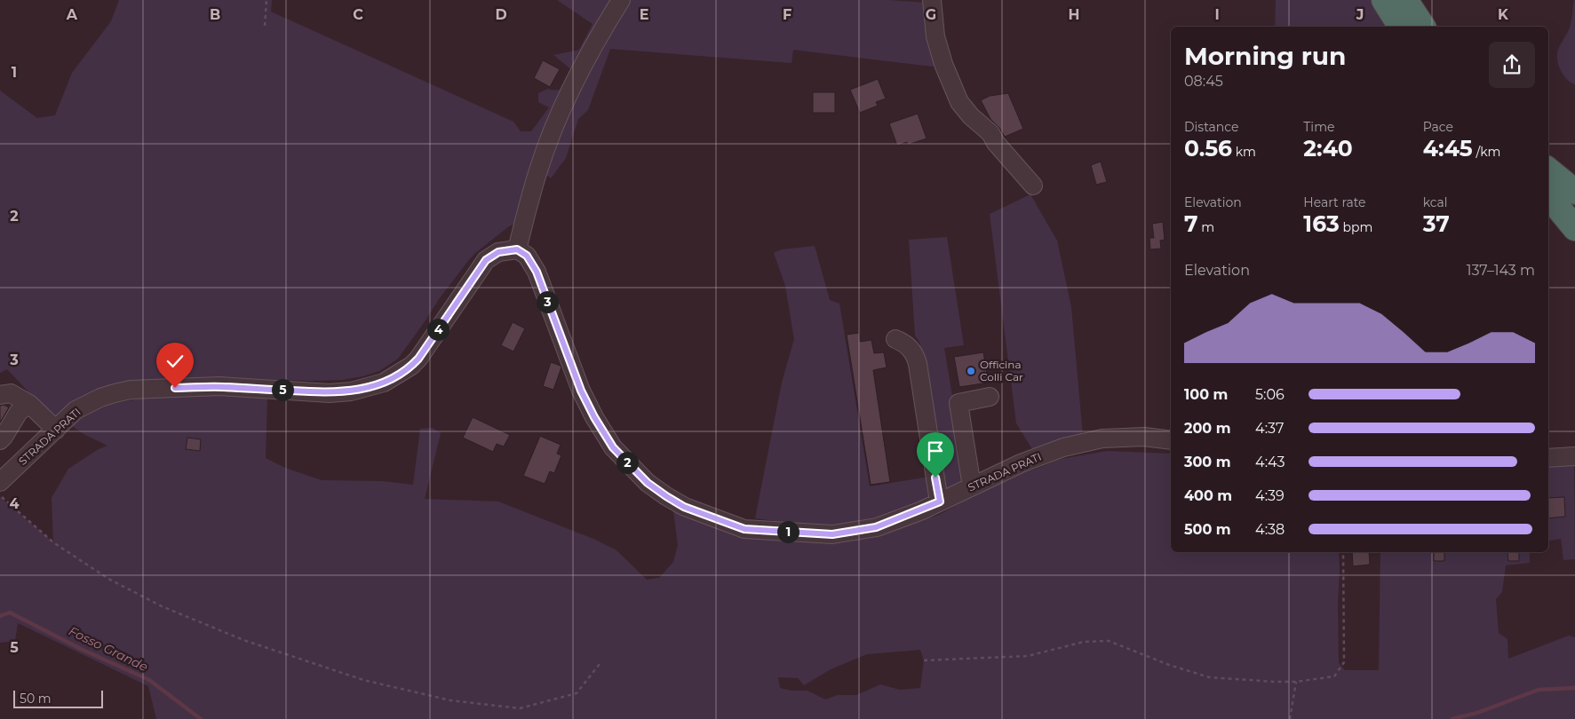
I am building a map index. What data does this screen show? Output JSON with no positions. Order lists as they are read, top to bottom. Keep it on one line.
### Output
{"streets":{"street":["STRADA PRATI"]},"water":["Fosso Grande"],"places":["Officina Colli Car"],"scale_bar":"50 m","page":{"heading":["Morning run","08:45"],"stats":[["Distance","0.56 km"],["Time","2:40"],["Pace","4:45 /km"],["Elevation","7 m"],["Heart rate","163 bpm"],["kcal","37"]],"chart":["Elevation","137–143 m"],"pins":["3","4","5","2","1"],"list":[{"name":"100 m","note":"5:06"},{"name":"200 m","note":"4:37"},{"name":"300 m","note":"4:43"},{"name":"400 m","note":"4:39"},{"name":"500 m","note":"4:38"}],"scale":"50 m"},"grid":{"columns":["A","B","C","D","E","F","G","H","I","J","K"],"rows":["1","2","3","4","5"]}}
